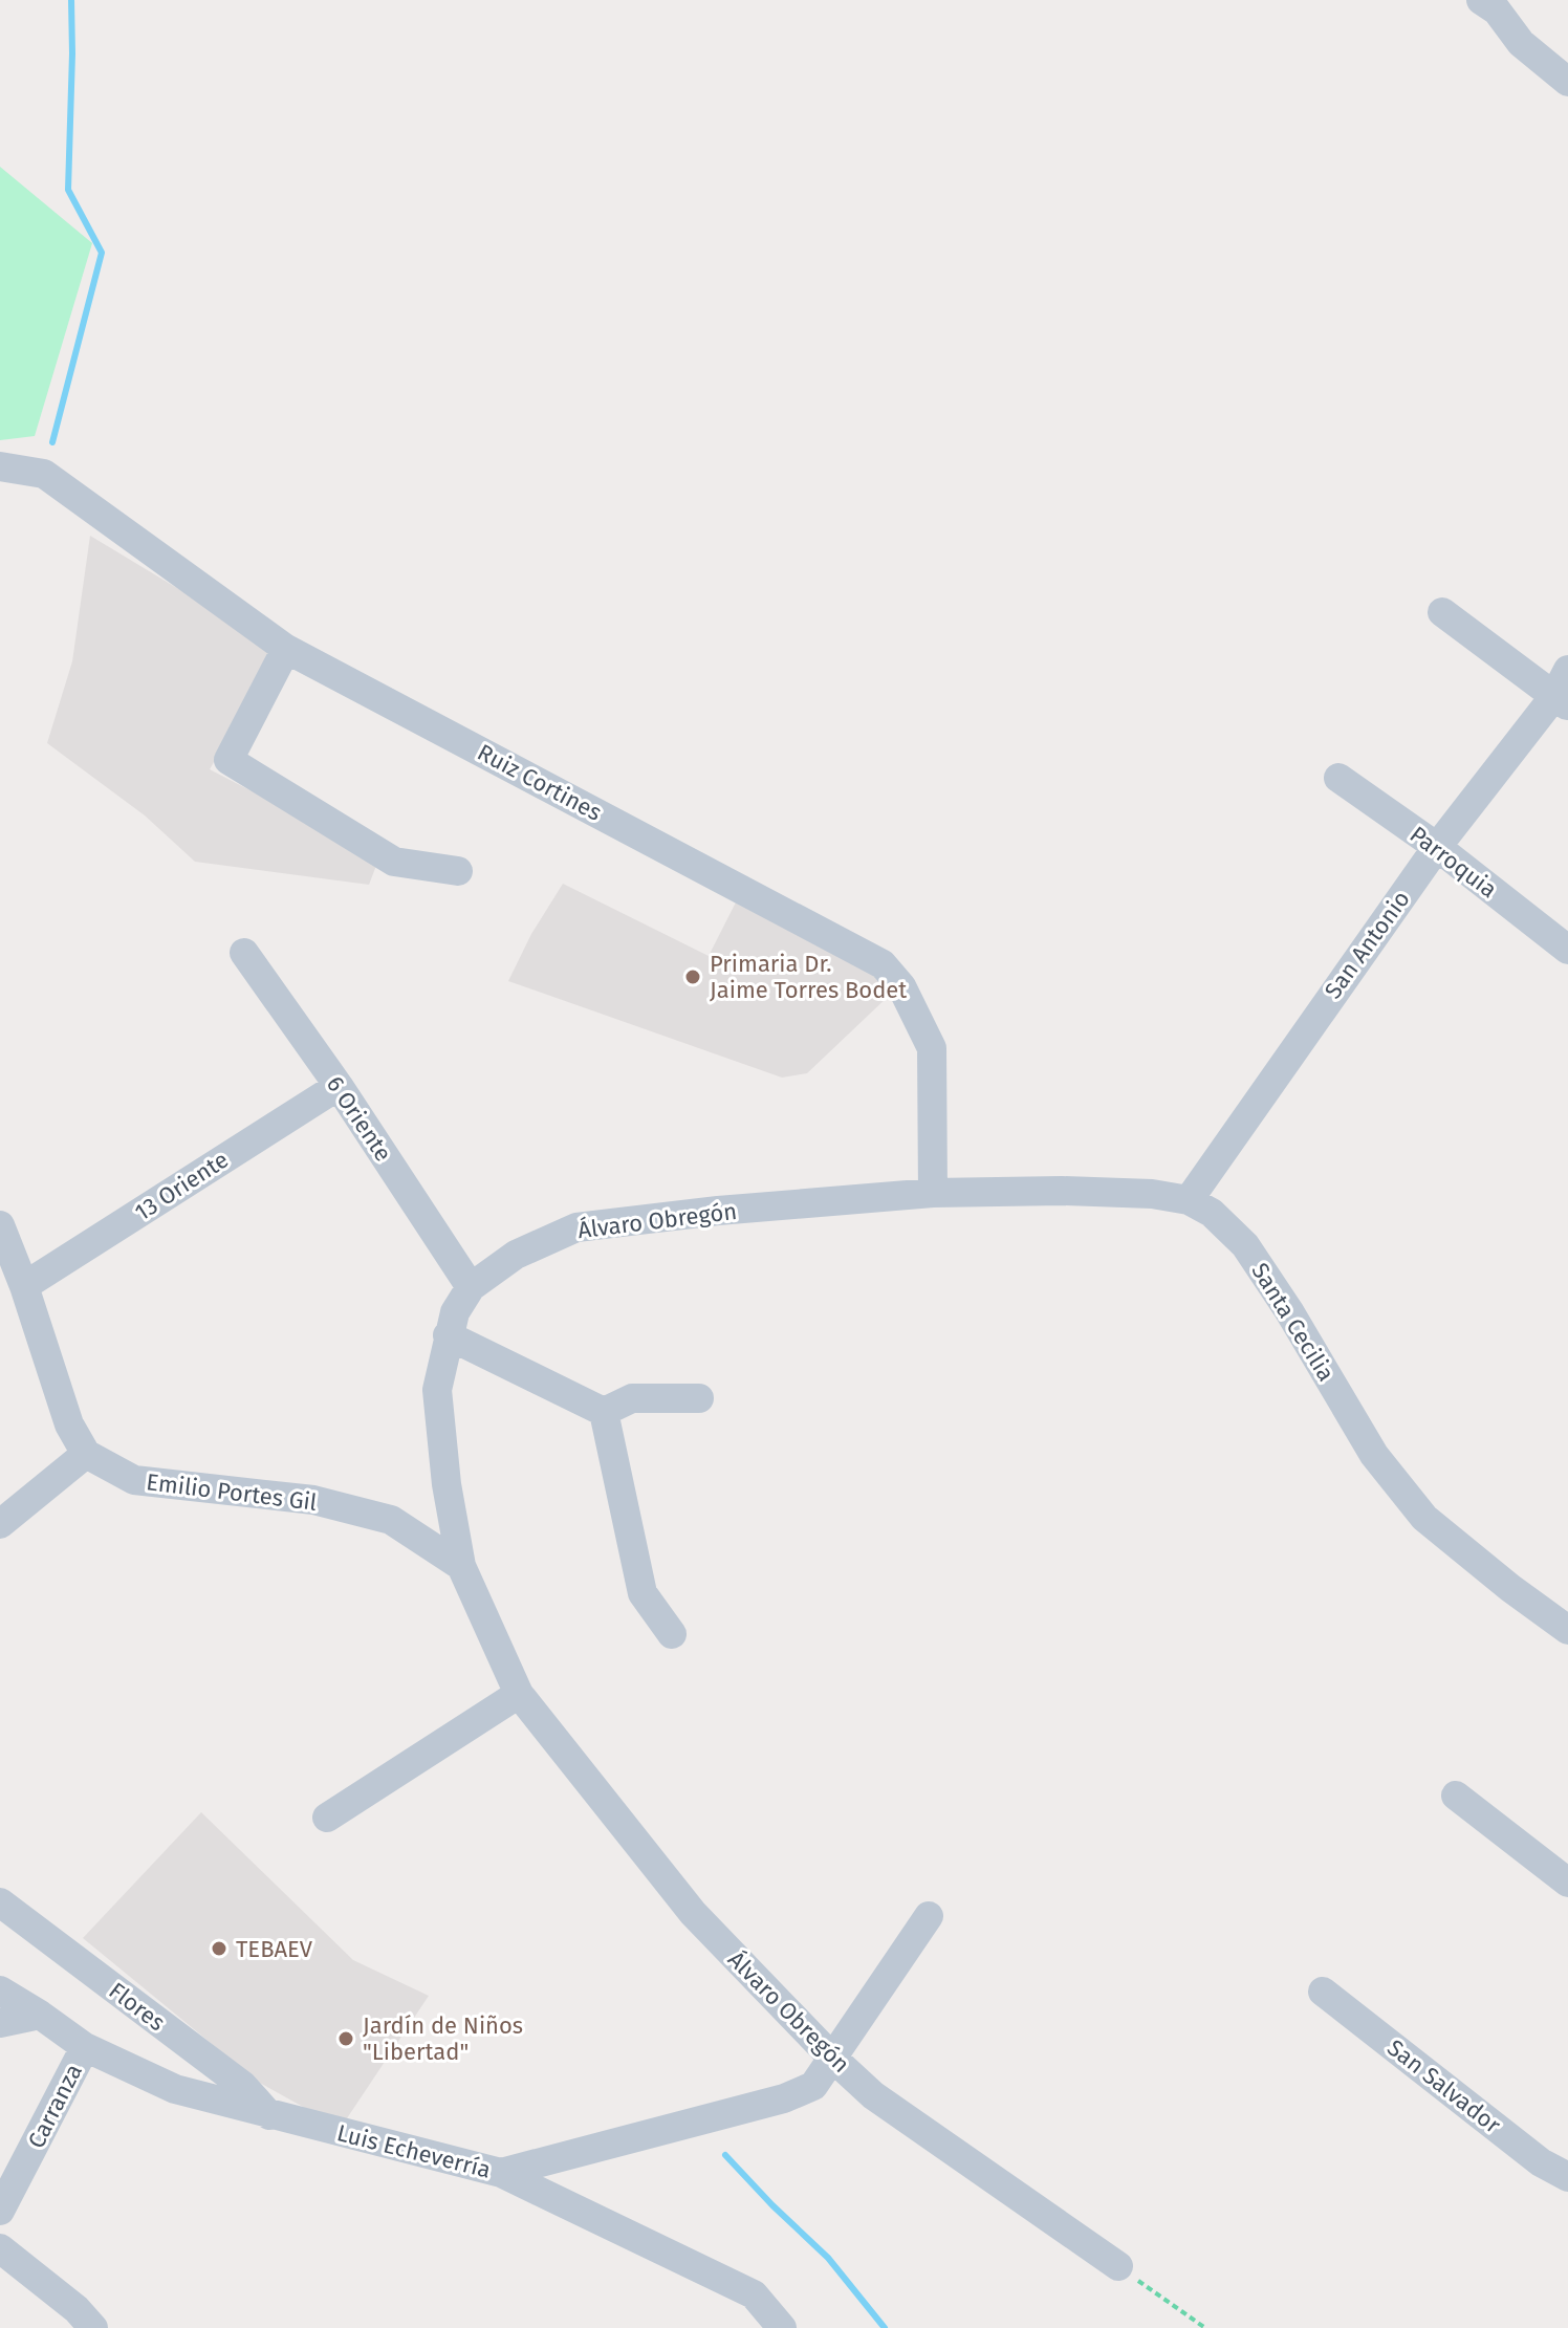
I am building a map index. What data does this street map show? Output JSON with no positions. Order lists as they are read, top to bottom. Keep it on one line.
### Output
{"streets":{"street":["Ruiz Cortines","Parroquia","San Antonio","6 Oriente","13 Oriente","Álvaro Obregón","Santa Cecilia","Emilio Portes Gil","Flores","San Salvador","Carranza","Luis Echeverría"]},"crossings":[["Ruiz Cortines","Álvaro Obregón"],["Ruiz Cortines","Santa Cecilia"],["Parroquia","San Antonio"],["San Antonio","Santa Cecilia"],["6 Oriente","13 Oriente"],["6 Oriente","Álvaro Obregón"],["Álvaro Obregón","Santa Cecilia"],["Álvaro Obregón","Emilio Portes Gil"],["Álvaro Obregón","Luis Echeverría"],["Flores","Luis Echeverría"],["Carranza","Luis Echeverría"]],"places":["Primaria Dr. Jaime Torres Bodet","TEBAEV","Jardín de Niños \"Libertad\""]}
